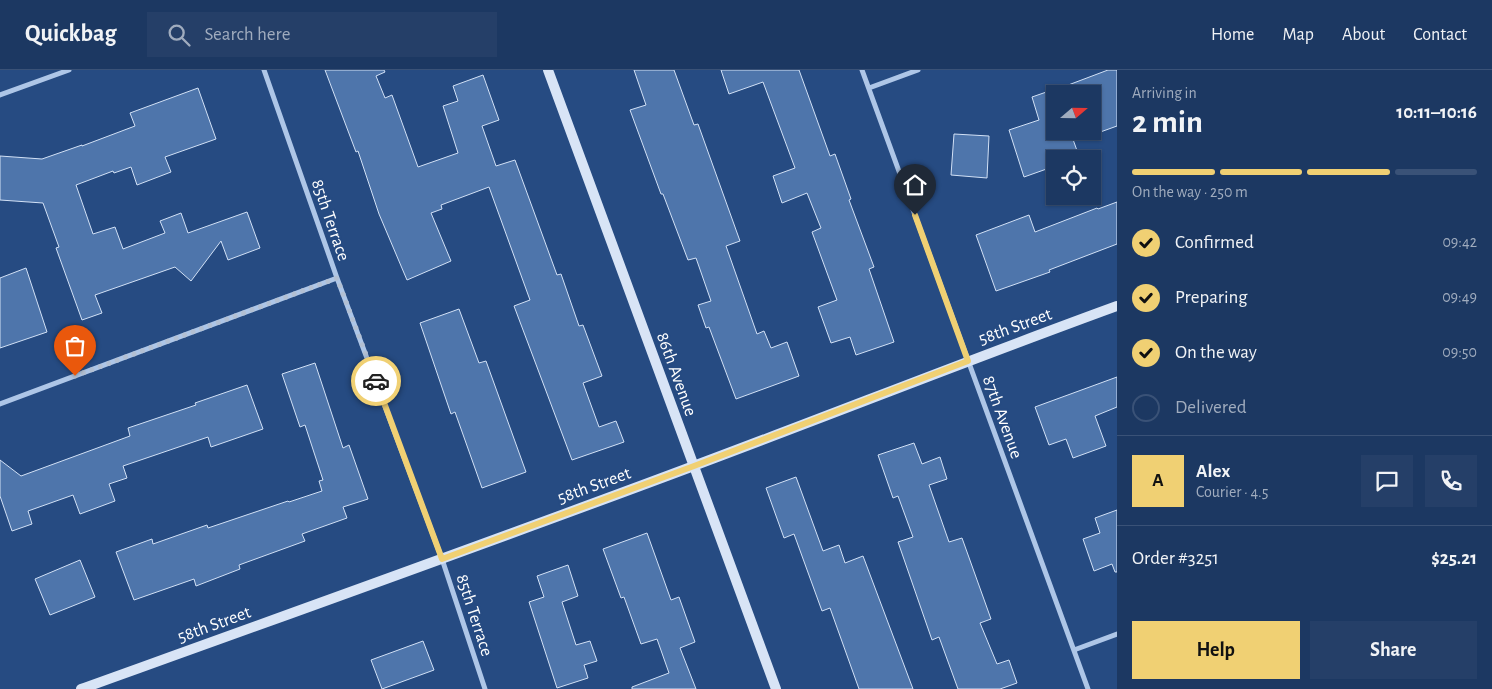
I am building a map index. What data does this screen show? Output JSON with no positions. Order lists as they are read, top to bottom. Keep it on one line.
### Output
{"streets":{"street":["85th Terrace","58th Street","86th Avenue","87th Avenue"]},"crossings":[["85th Terrace","58th Street"],["58th Street","86th Avenue"],["58th Street","87th Avenue"]],"north":"right","page":{"header":"Quickbag","search":"Search here","nav":["Home","Map","About","Contact"],"heading":["2 min","Arriving in","10:11–10:16"],"panel":["Alex","Courier · 4.5","Order #3251","$25.21"],"bar":"On the way · 250 m","list":[["Confirmed","09:42"],["Preparing","09:49"],["On the way","09:50"],"Delivered"],"round":"A","buttons":["Help","Share"]}}
